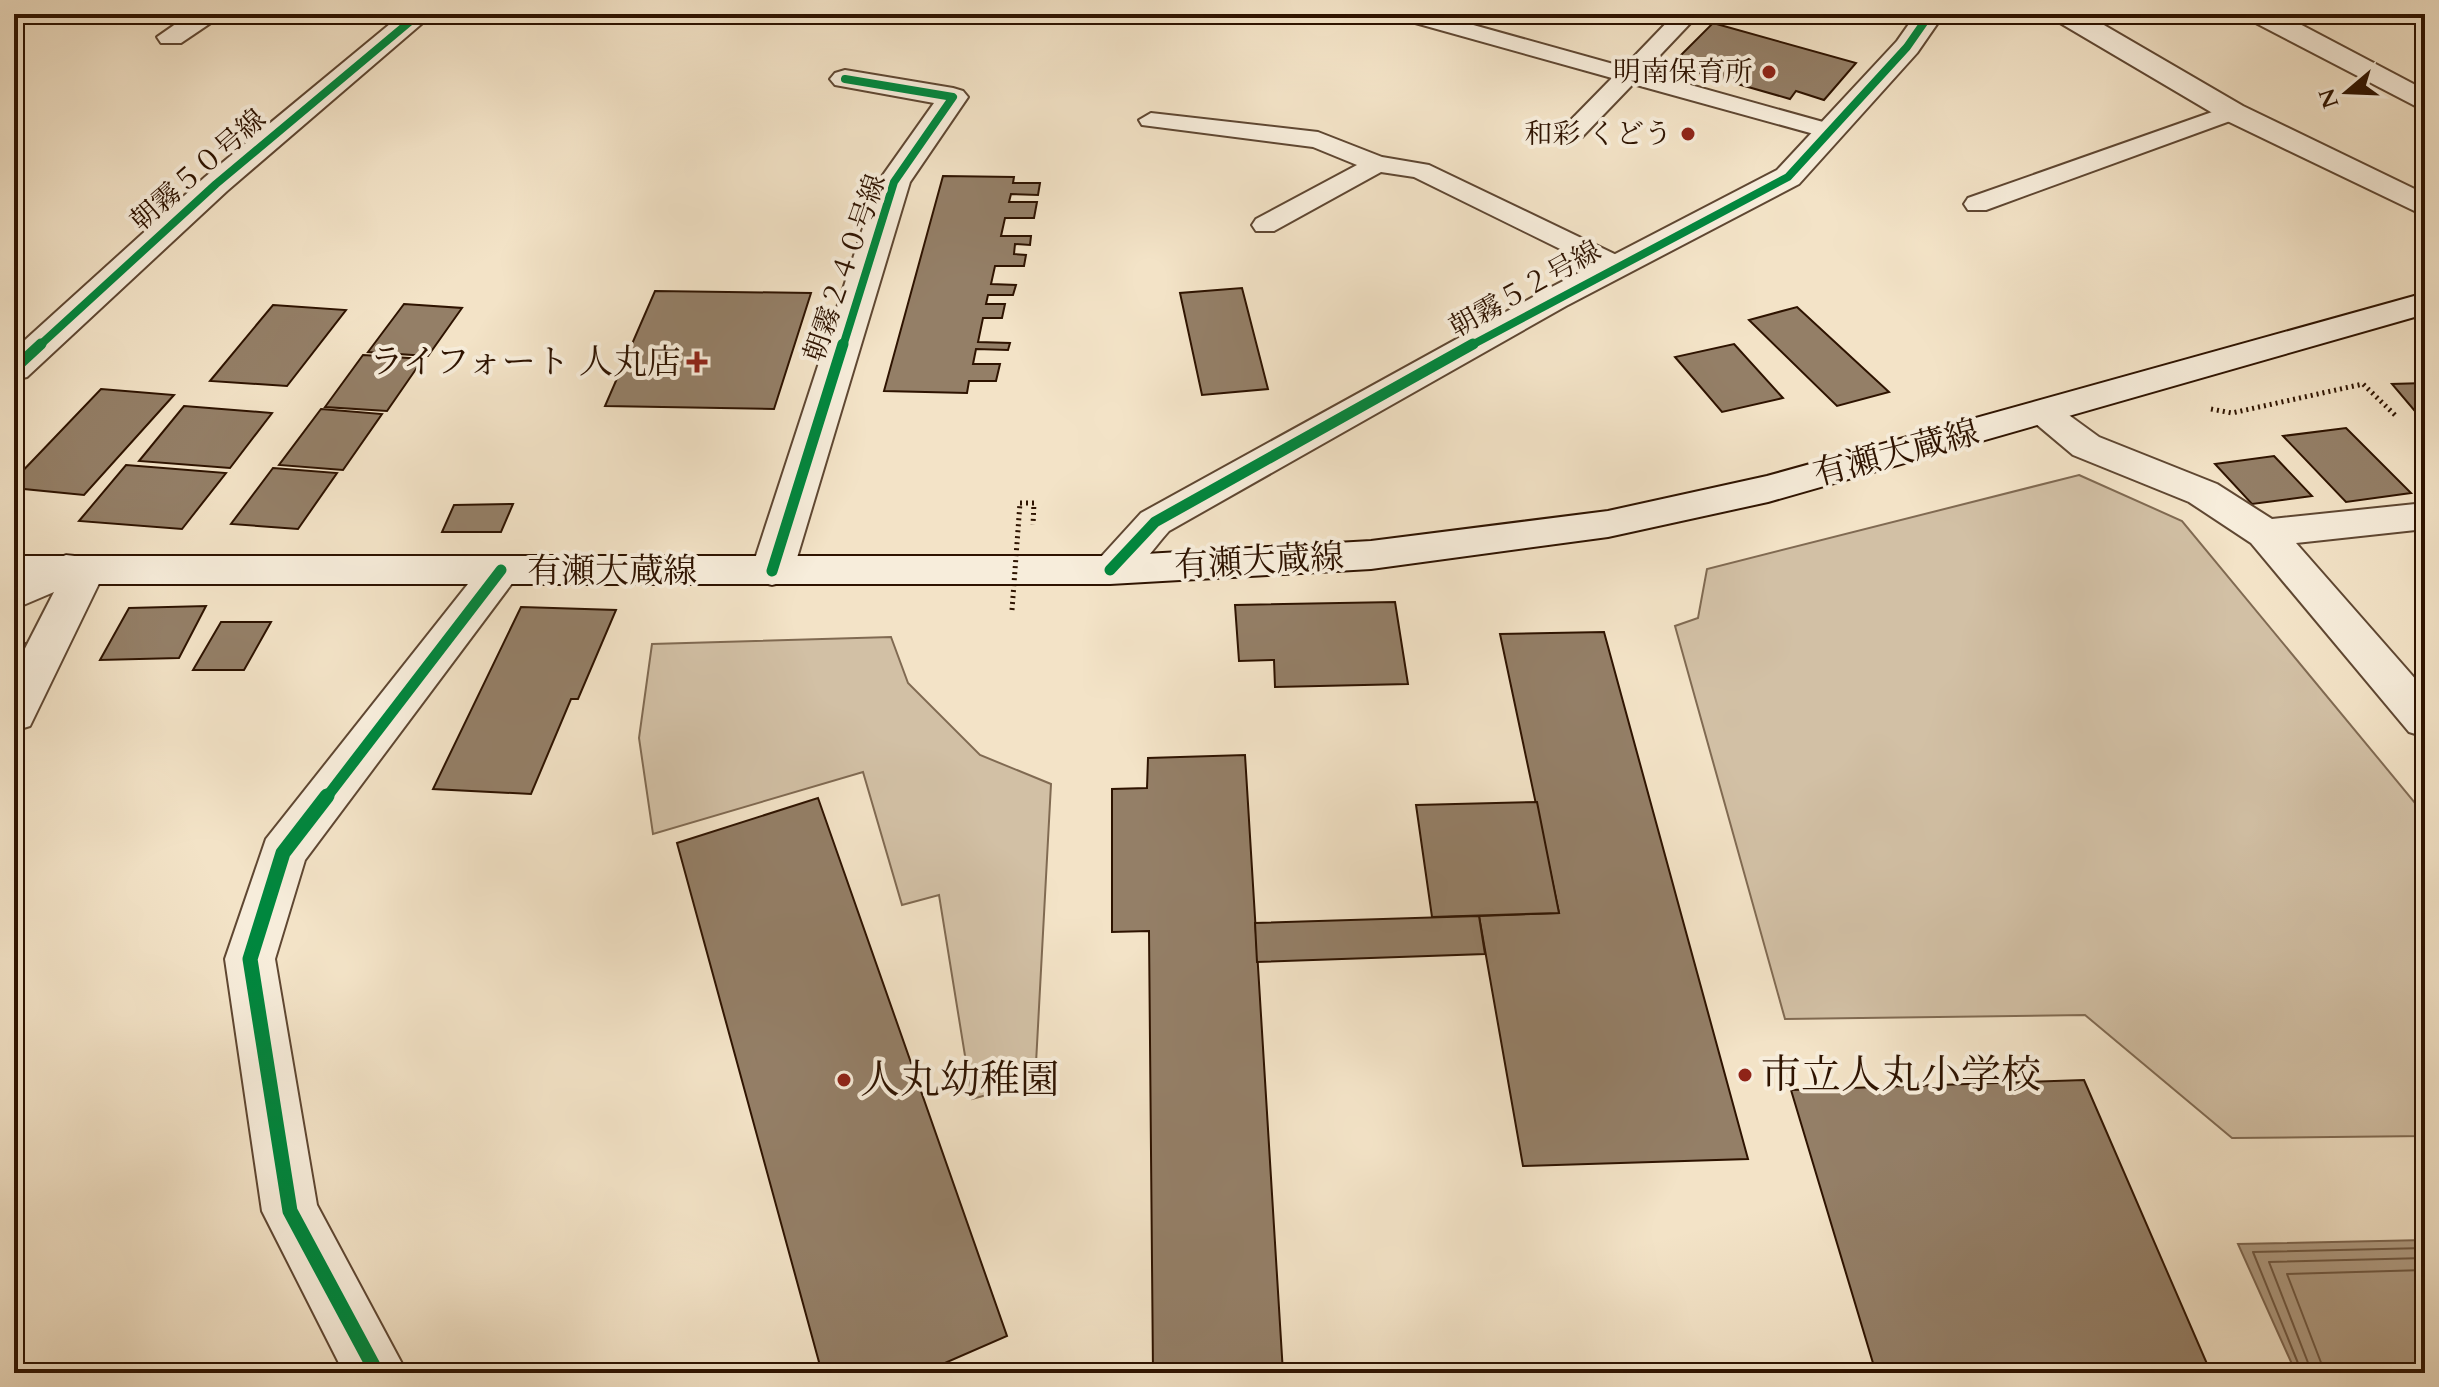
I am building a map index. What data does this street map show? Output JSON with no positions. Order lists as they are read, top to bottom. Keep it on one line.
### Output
{"streets":{"street":["朝霧５０号線","朝霧２４０号線","朝霧５２号線","有瀬大蔵線"]},"crossings":[["朝霧２４０号線","有瀬大蔵線"],["朝霧５２号線","有瀬大蔵線"]],"places":{"other":["明南保育所","和彩 くどう","市立人丸小学校","人丸幼稚園"],"health":["ライフォート 人丸店"]},"north":"left"}
